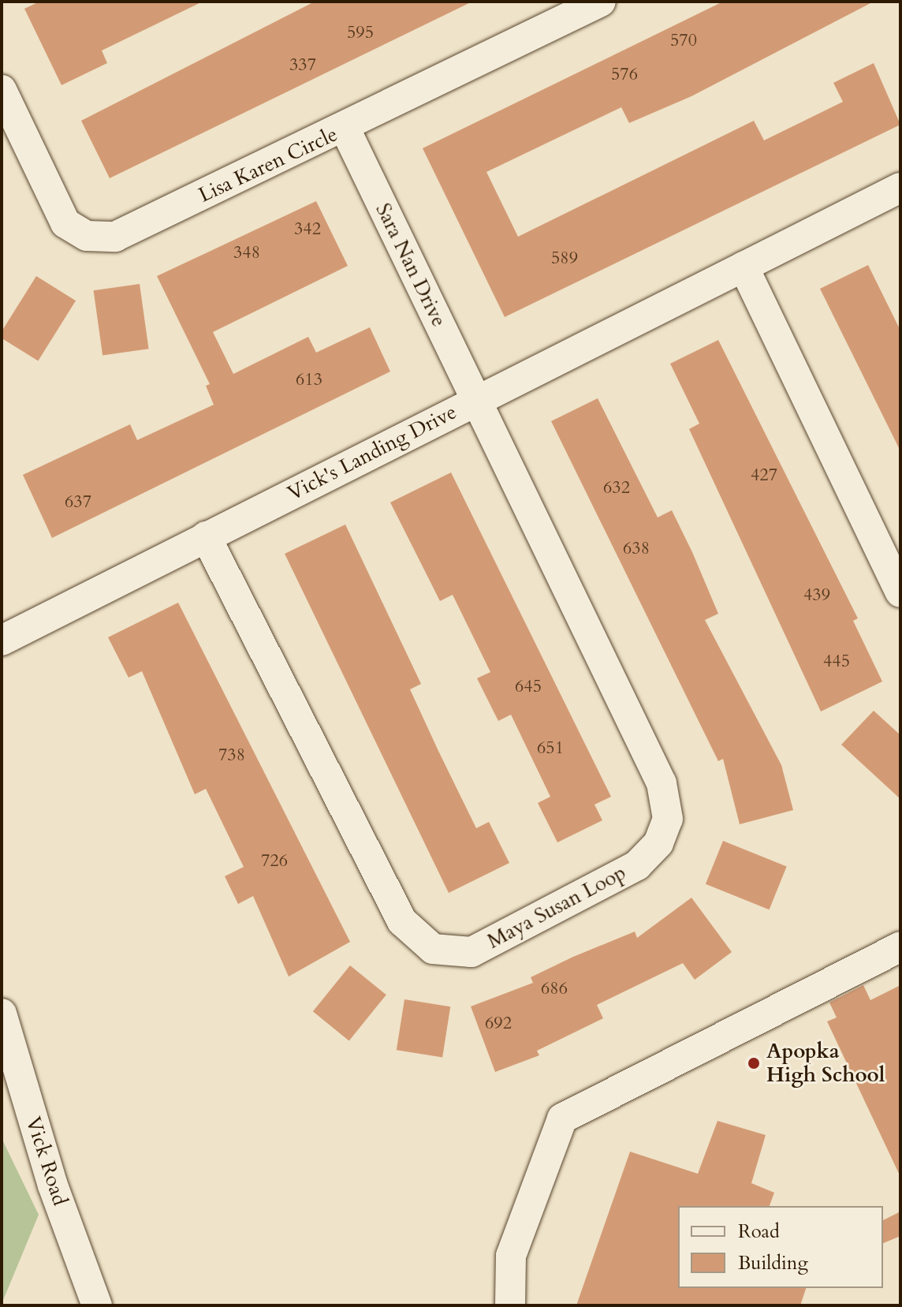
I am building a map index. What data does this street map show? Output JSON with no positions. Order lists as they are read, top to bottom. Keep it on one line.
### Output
{"streets":{"street":["Lisa Karen Circle","Sara Nan Drive","Vick's Landing Drive","Maya Susan Loop","Vick Road"]},"crossings":[["Lisa Karen Circle","Sara Nan Drive"],["Sara Nan Drive","Vick's Landing Drive"],["Sara Nan Drive","Maya Susan Loop"],["Vick's Landing Drive","Maya Susan Loop"]],"places":["Apopka High School"],"house_numbers":["595","570","337","576","342","348","589","613","427","632","637","638","439","445","645","651","738","726","686","692"],"legend":["Road","Building"]}
